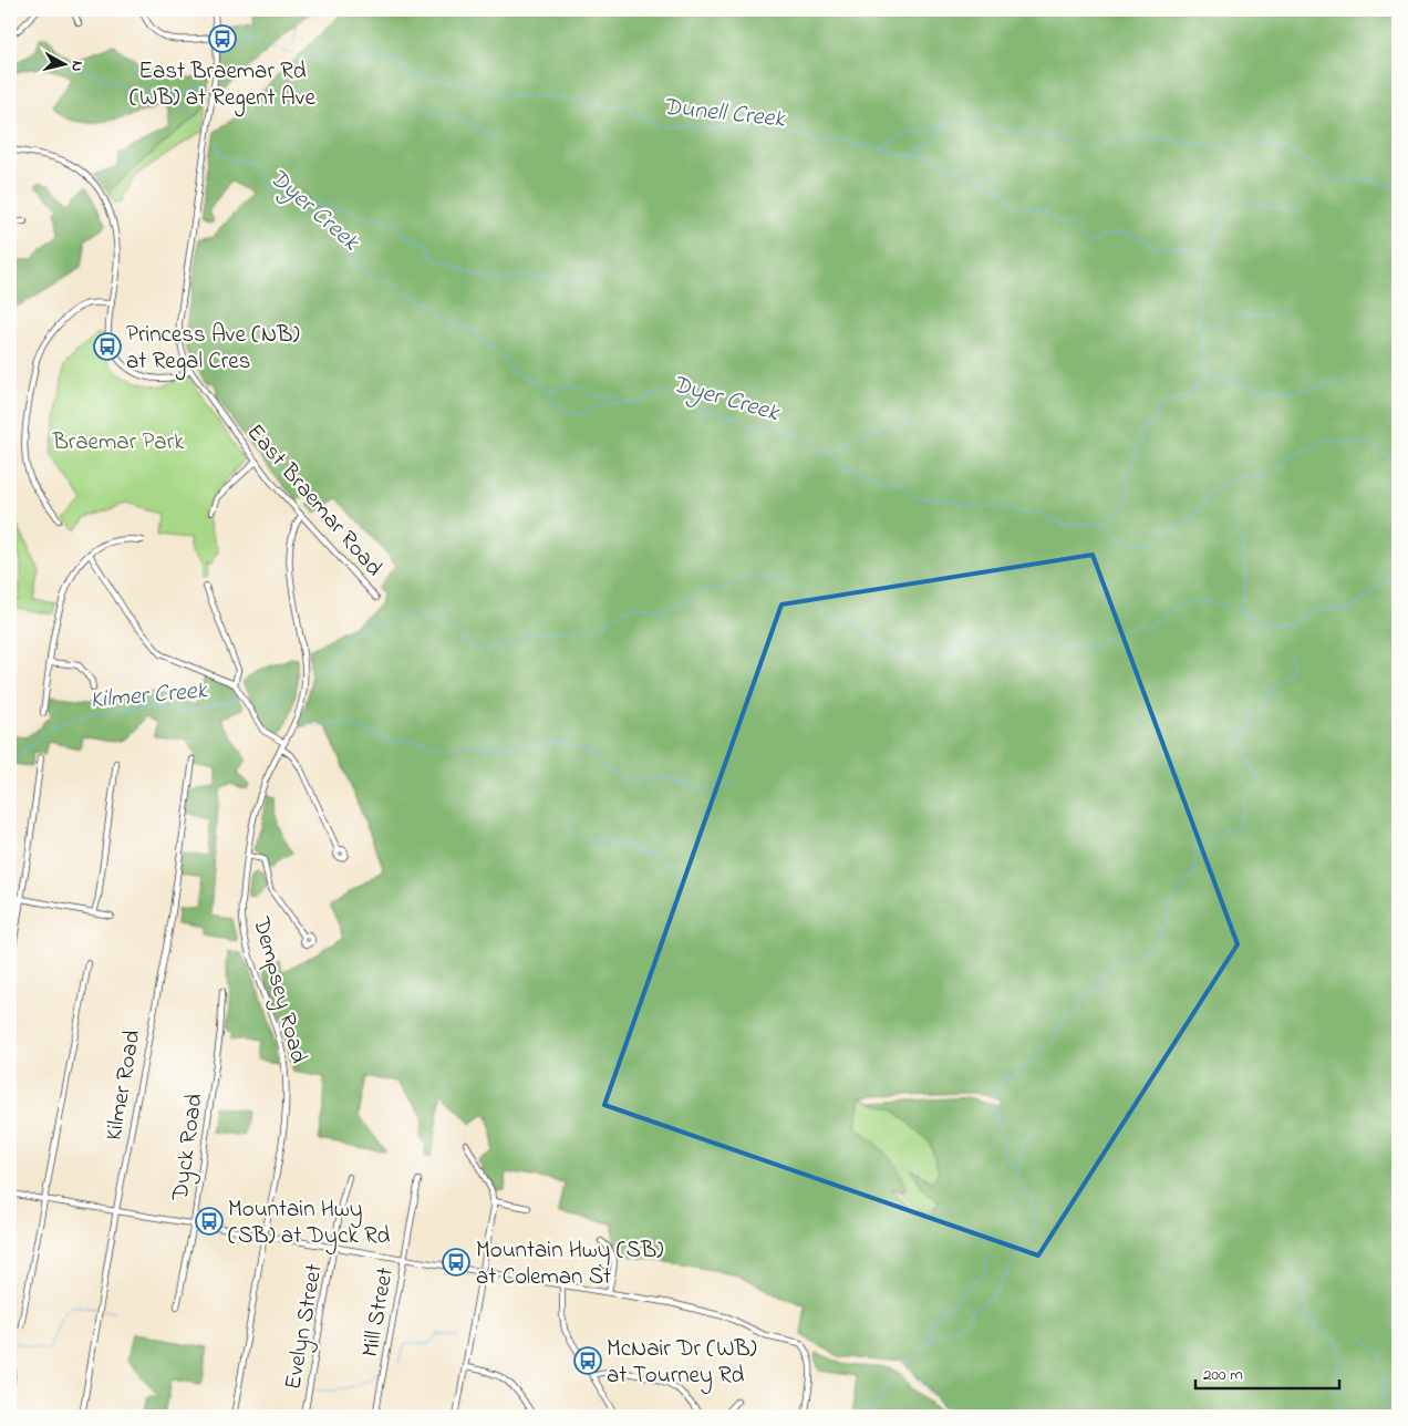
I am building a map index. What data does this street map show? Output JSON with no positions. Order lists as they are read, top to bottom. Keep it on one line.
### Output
{"streets":{"street":["East Braemar Road","Dempsey Road","Kilmer Road","Dyck Road","Mill Street","Evelyn Street"]},"crossings":[["East Braemar Road","Dempsey Road"]],"water":["Dunell Creek","Dyer Creek","Kilmer Creek"],"parks":["Braemar Park"],"places":{"bus stop":["East Braemar Rd (WB) at Regent Ave","Princess Ave (NB) at Regal Cres","Mountain Hwy (SB) at Dyck Rd","Mountain Hwy (SB) at Coleman St","McNair Dr (WB) at Tourney Rd"]},"scale_bar":"200 m","north":"right"}
